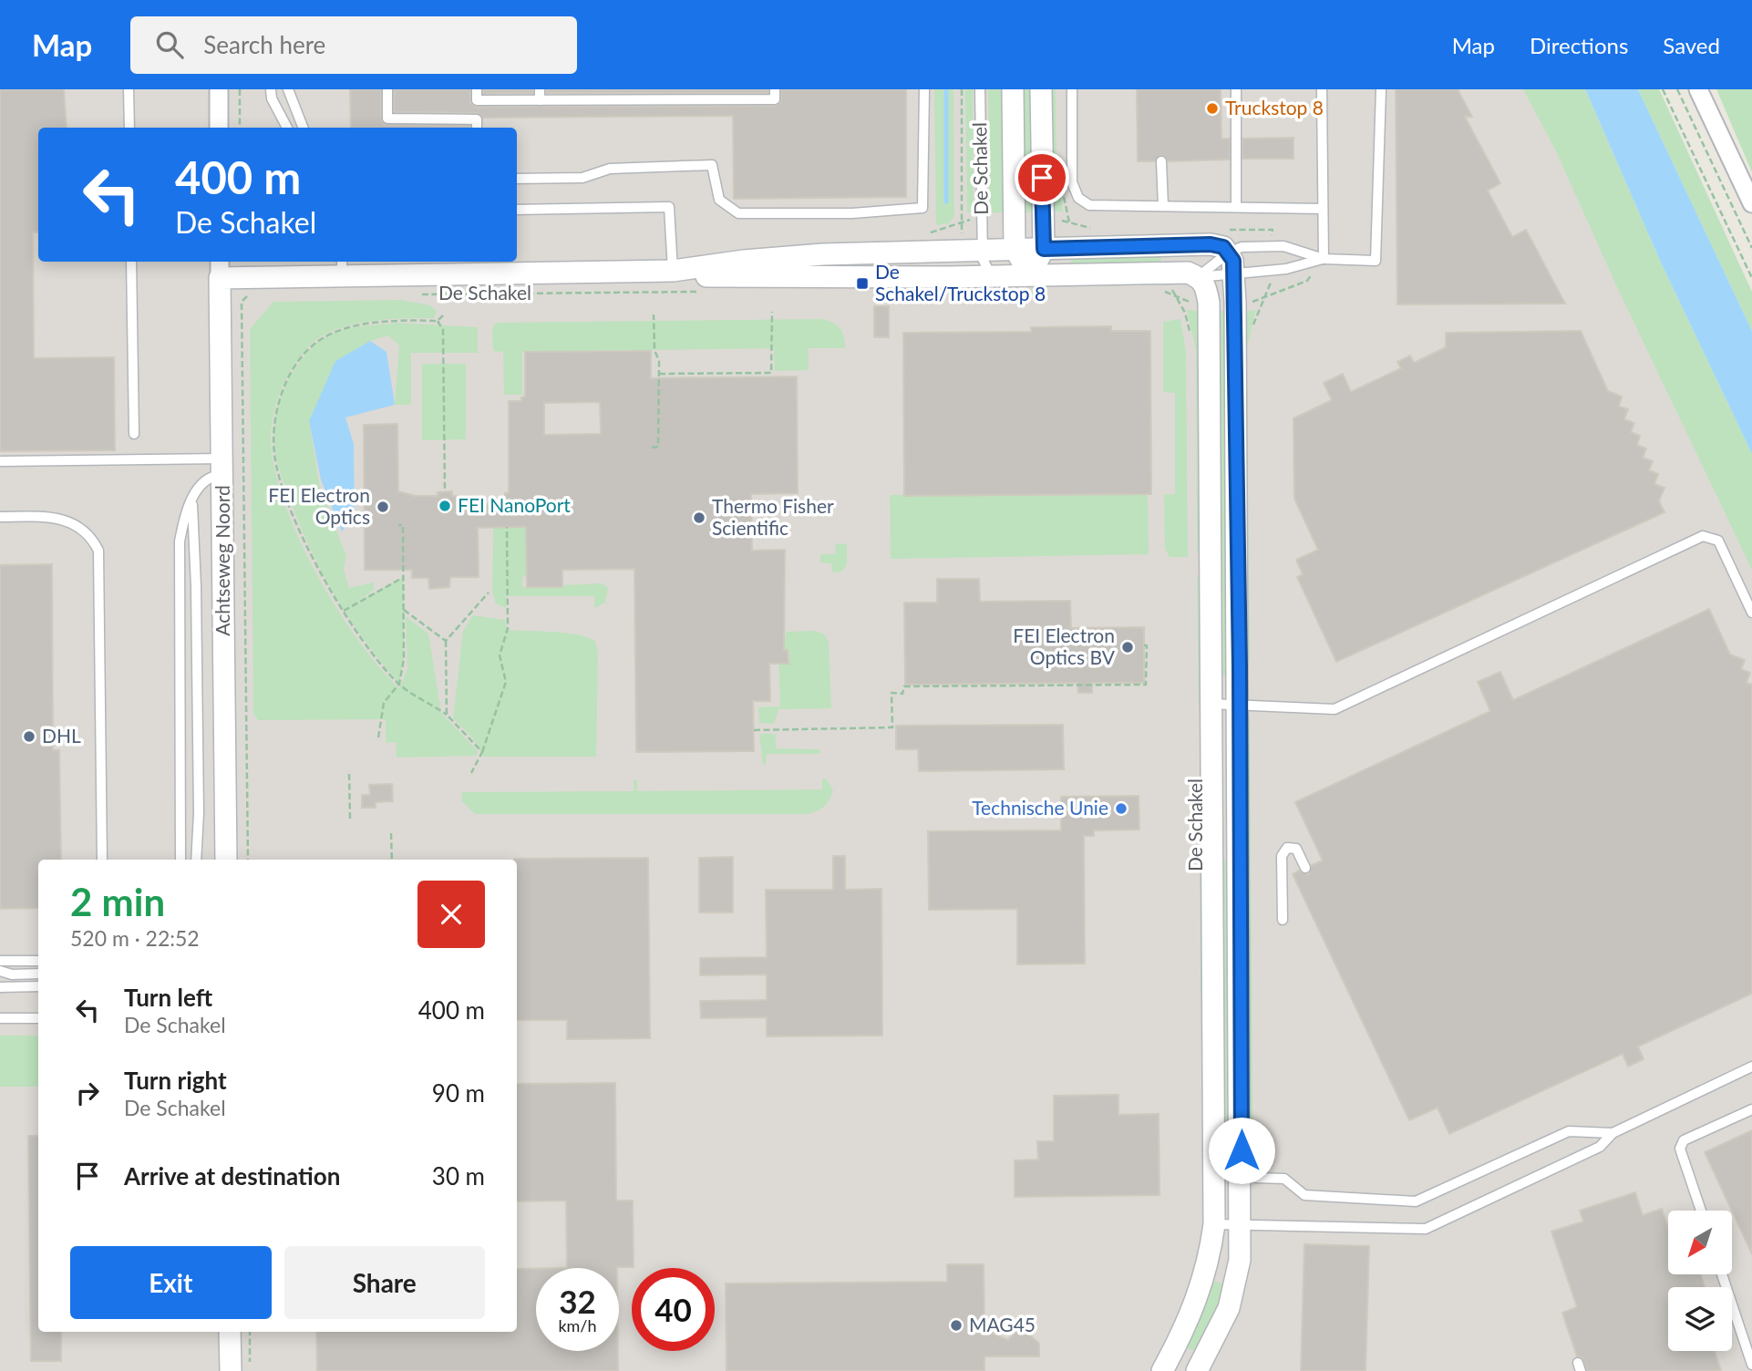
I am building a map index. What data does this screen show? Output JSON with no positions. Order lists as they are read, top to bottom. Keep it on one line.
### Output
{"streets":{"street":["De Schakel","Achtseweg Noord"]},"crossings":[["De Schakel","Achtseweg Noord"]],"places":{"other":["Truckstop 8","FEI NanoPort","FEI Electron Optics","Thermo Fisher Scientific","FEI Electron Optics BV","DHL","Technische Unie","MAG45"],"transit":["De Schakel/Truckstop 8"]},"north":"bottom left","page":{"header":"Map","search":"Search here","nav":["Map","Directions","Saved"],"turn":["400 m","De Schakel"],"heading":["2 min","520 m · 22:52"],"list":[{"name":"Turn left","note":"De Schakel","value":"400 m"},{"name":"Turn right","note":"De Schakel","value":"90 m"},{"name":"Arrive at destination","value":"30 m"}],"buttons":["Exit","Share"],"speed":"32 km/h","limit":"40"}}
